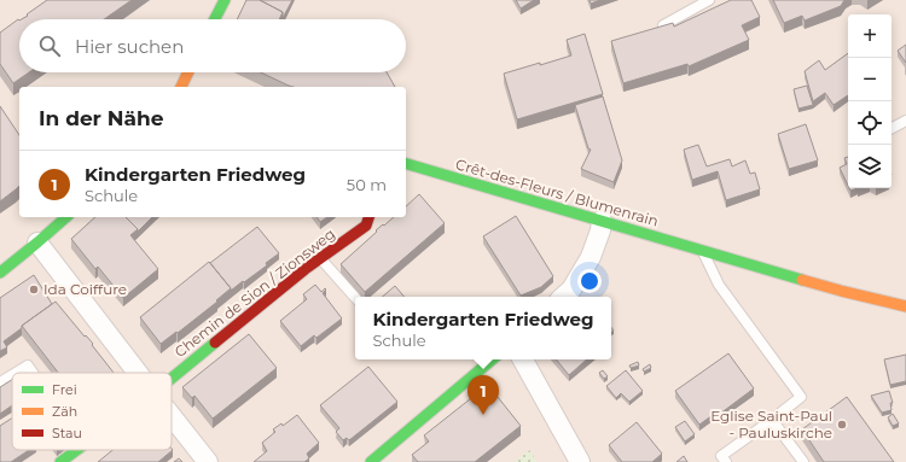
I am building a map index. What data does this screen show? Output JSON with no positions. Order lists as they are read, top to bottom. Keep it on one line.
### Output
{"streets":{"street":["Crêt-des-Fleurs / Blumenrain","Chemin de Sion / Zionsweg"]},"places":["Ida Coiffure","Eglise Saint-Paul - Pauluskirche"],"legend":["Frei","Zäh","Stau"],"page":{"map_buttons":["+","−"],"search":"Hier suchen","heading":"In der Nähe","list":[{"mark":"1","name":"Kindergarten Friedweg","note":"Schule","value":"50 m"}],"popup":["Kindergarten Friedweg","Schule"],"pins":"1"}}
